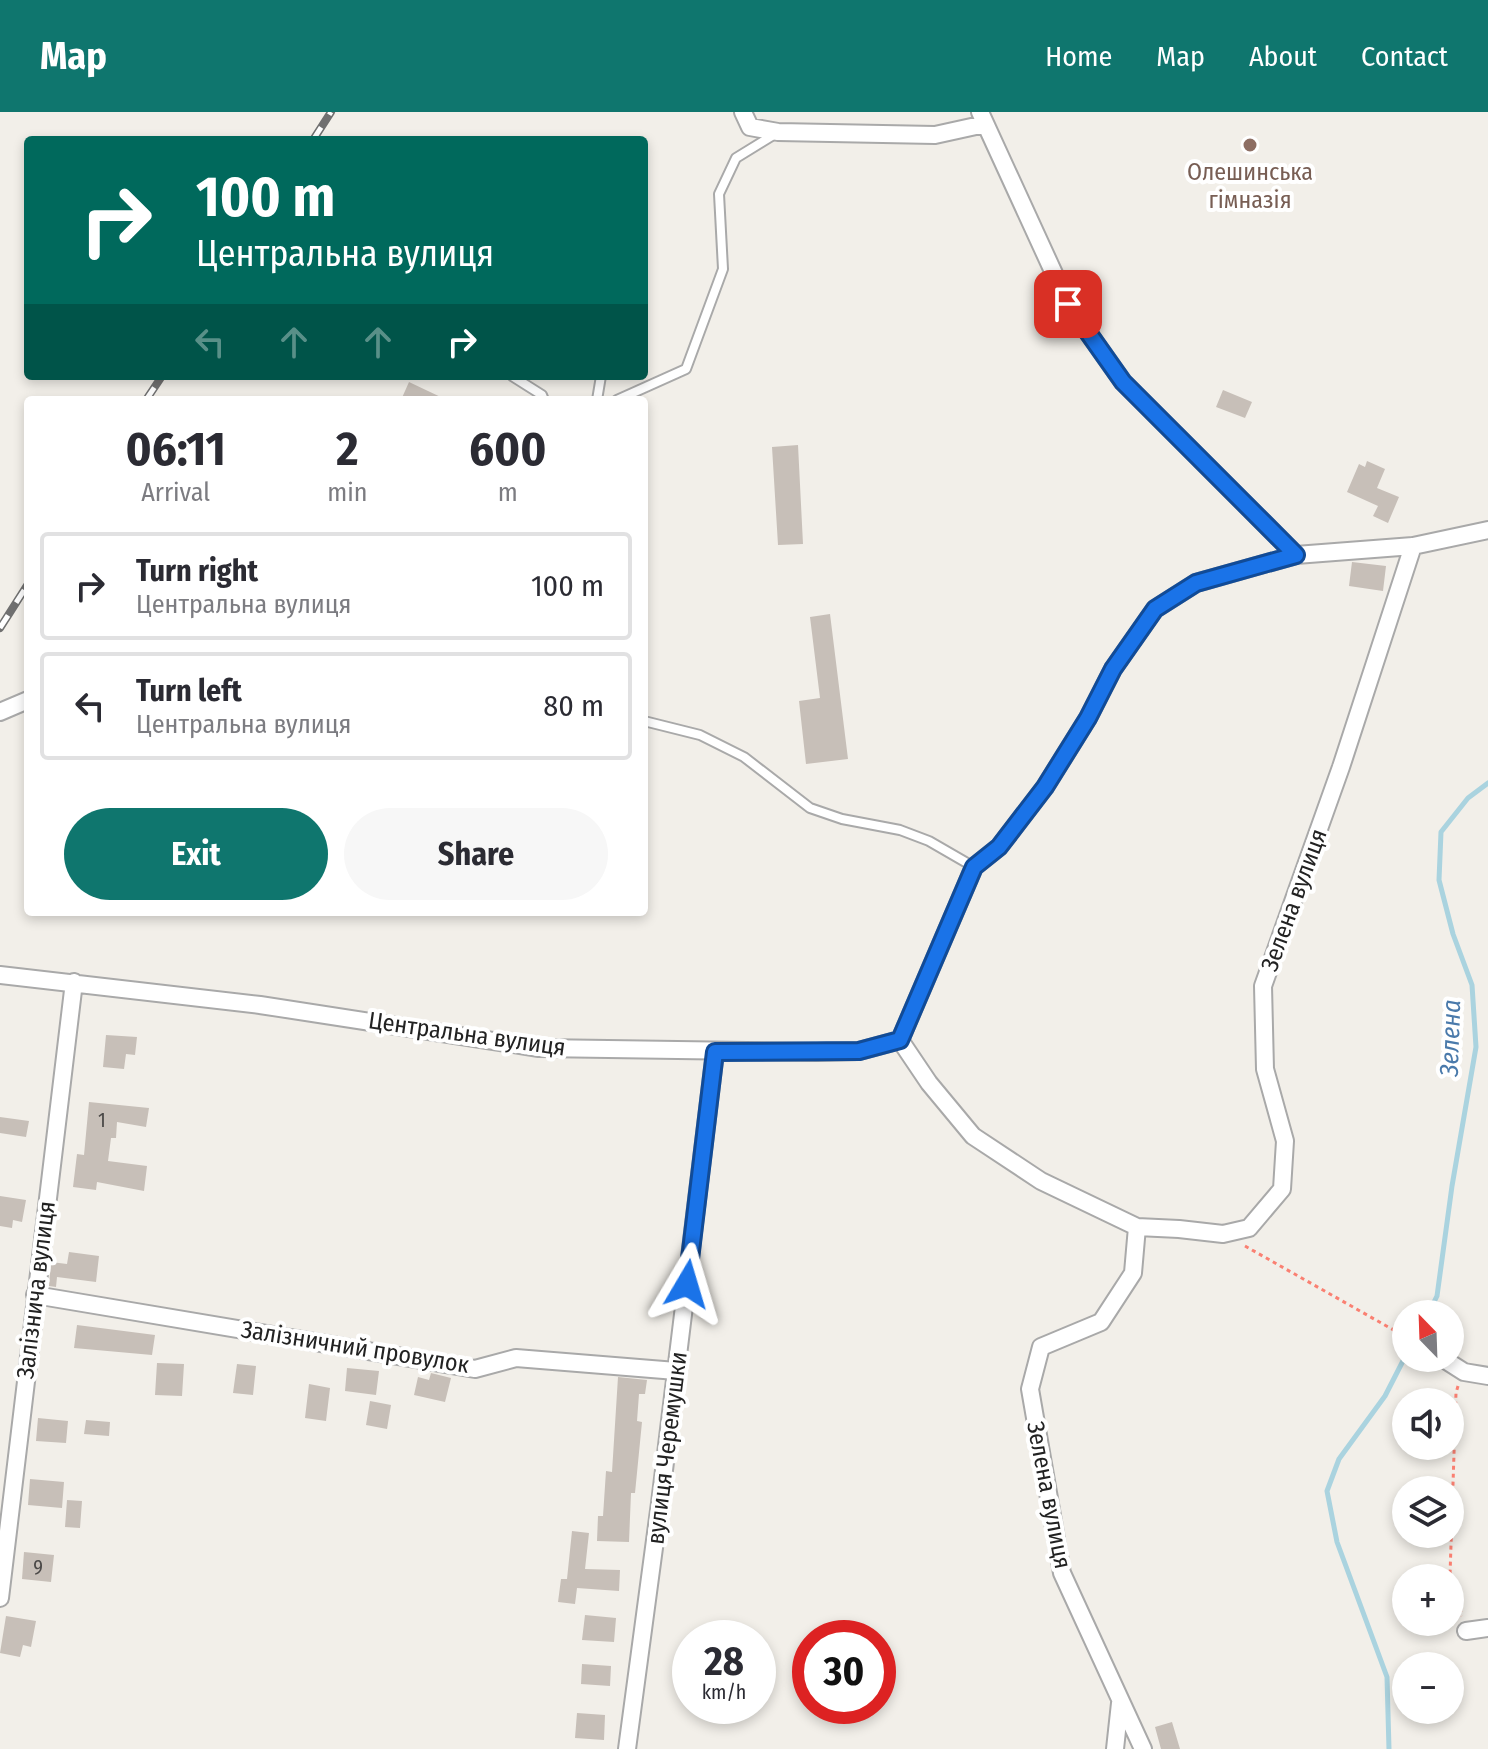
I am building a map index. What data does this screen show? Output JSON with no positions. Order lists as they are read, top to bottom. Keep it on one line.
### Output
{"streets":{"street":["Зелена вулиця","Центральна вулиця","Залізнича вулиця","Залізничний провулок","вулиця Черемушки"]},"crossings":[["Центральна вулиця","Залізнича вулиця"],["Центральна вулиця","вулиця Черемушки"],["Залізнича вулиця","Залізничний провулок"],["Залізничний провулок","вулиця Черемушки"]],"water":["Зелена"],"places":["Олешинська гімназія"],"house_numbers":["1","9"],"north":"top left","page":{"header":"Map","nav":["Home","Map","About","Contact"],"turn":["100 m","Центральна вулиця"],"eta":["06:11","Arrival","2","min","600","m"],"list":[{"name":"Turn right","note":"Центральна вулиця","value":"100 m"},{"name":"Turn left","note":"Центральна вулиця","value":"80 m"}],"buttons":["Exit","Share"],"map_buttons":["+","−"],"speed":"28 km/h","limit":"30"}}
